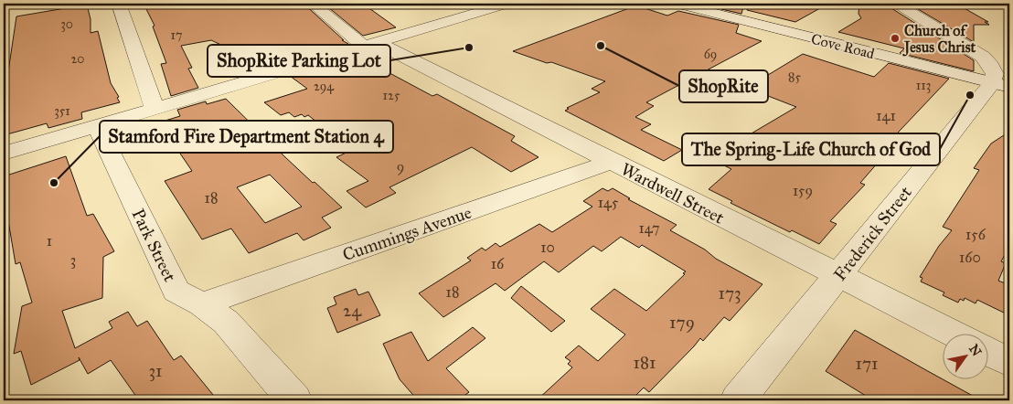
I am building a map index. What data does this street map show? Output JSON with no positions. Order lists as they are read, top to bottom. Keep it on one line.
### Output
{"streets":{"street":["Cove Road","Wardwell Street","Cummings Avenue","Frederick Street","Park Street"]},"crossings":[["Cove Road","Frederick Street"],["Wardwell Street","Cummings Avenue"],["Wardwell Street","Frederick Street"],["Cummings Avenue","Park Street"]],"places":["Church of Jesus Christ","ShopRite","ShopRite Parking Lot","The Spring-Life Church of God","Stamford Fire Department Station 4"],"house_numbers":["30","17","69","20","85","113","294","125","351","141","9","159","18","145","147","156","1","10","160","3","16","18","173","24","179","181","171","31"],"north":"top right"}
